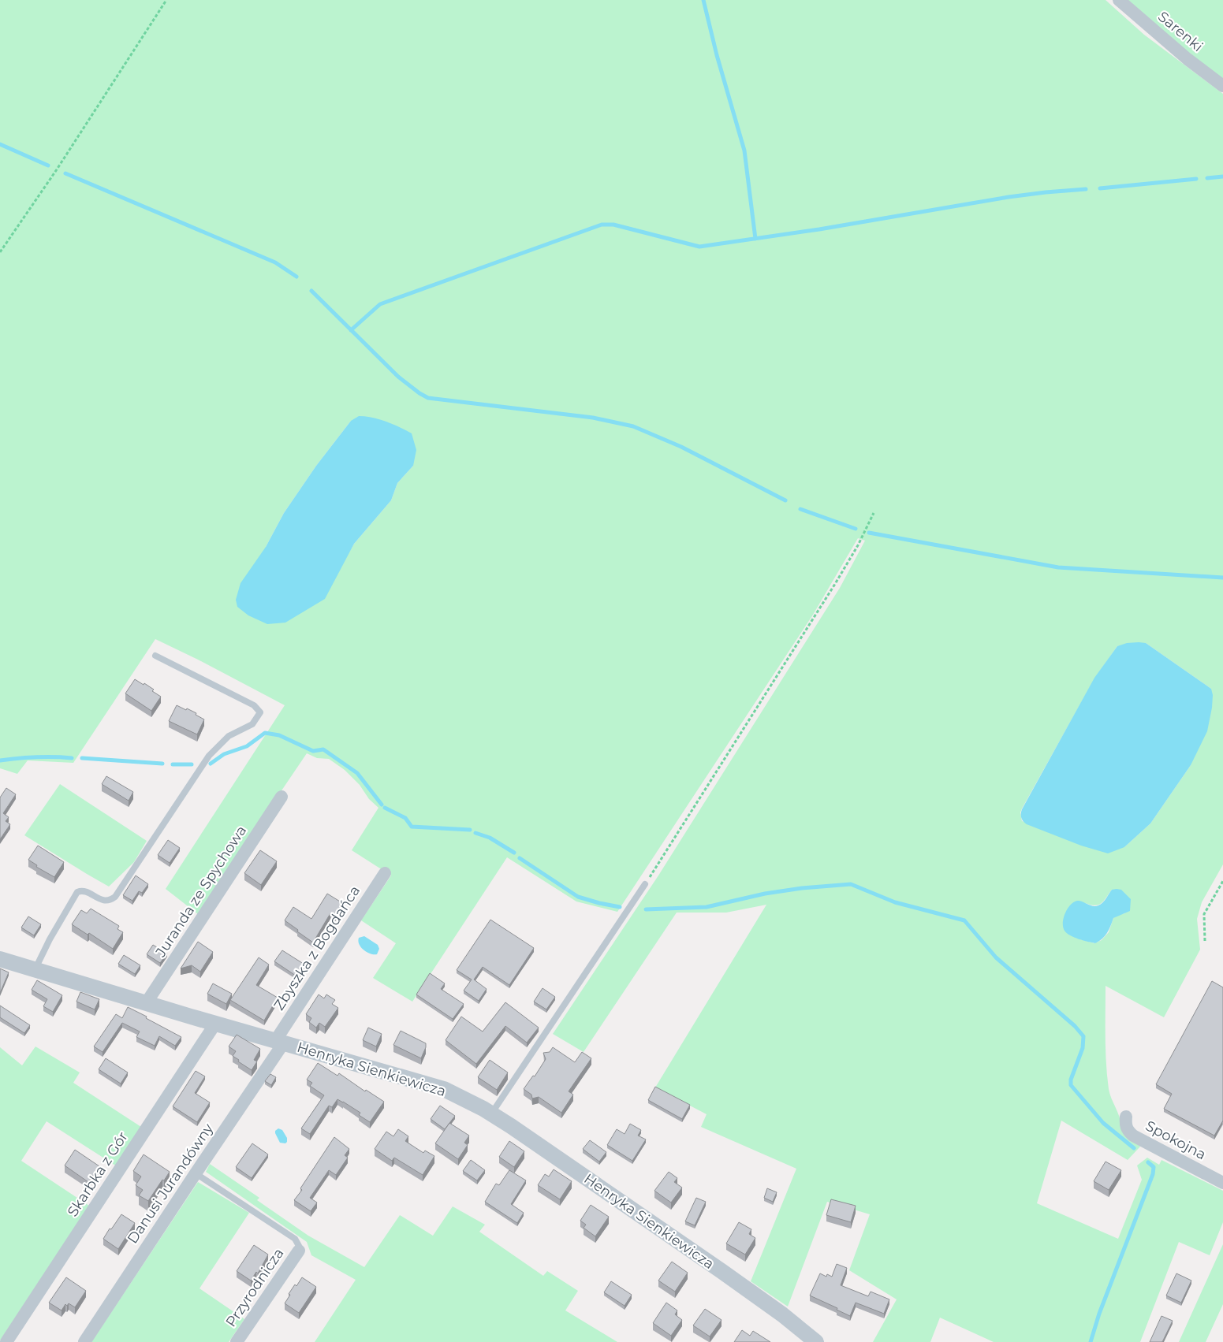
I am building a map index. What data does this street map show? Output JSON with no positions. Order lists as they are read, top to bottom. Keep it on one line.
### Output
{"streets":{"street":["Sarenki","Juranda ze Spychowa","Zbyszka z Bogdańca","Henryka Sienkiewicza","Spokojna","Skarbka z Gór","Danusi Jurandówny","Przyrodnicza"]},"crossings":[["Juranda ze Spychowa","Henryka Sienkiewicza"],["Zbyszka z Bogdańca","Henryka Sienkiewicza"],["Zbyszka z Bogdańca","Danusi Jurandówny"],["Henryka Sienkiewicza","Skarbka z Gór"],["Henryka Sienkiewicza","Danusi Jurandówny"]]}
